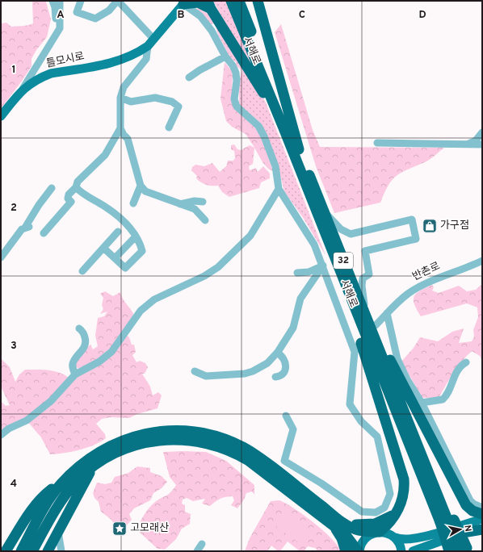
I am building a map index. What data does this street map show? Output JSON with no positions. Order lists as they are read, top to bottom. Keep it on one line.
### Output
{"streets":{"highway":["서해로","32"],"main road":["틀모시로"],"street":["반촌로"]},"places":{"shop":["가구점"],"place":["고모래산"]},"north":"right","grid":{"columns":["A","B","C","D"],"rows":["1","2","3","4"]}}
